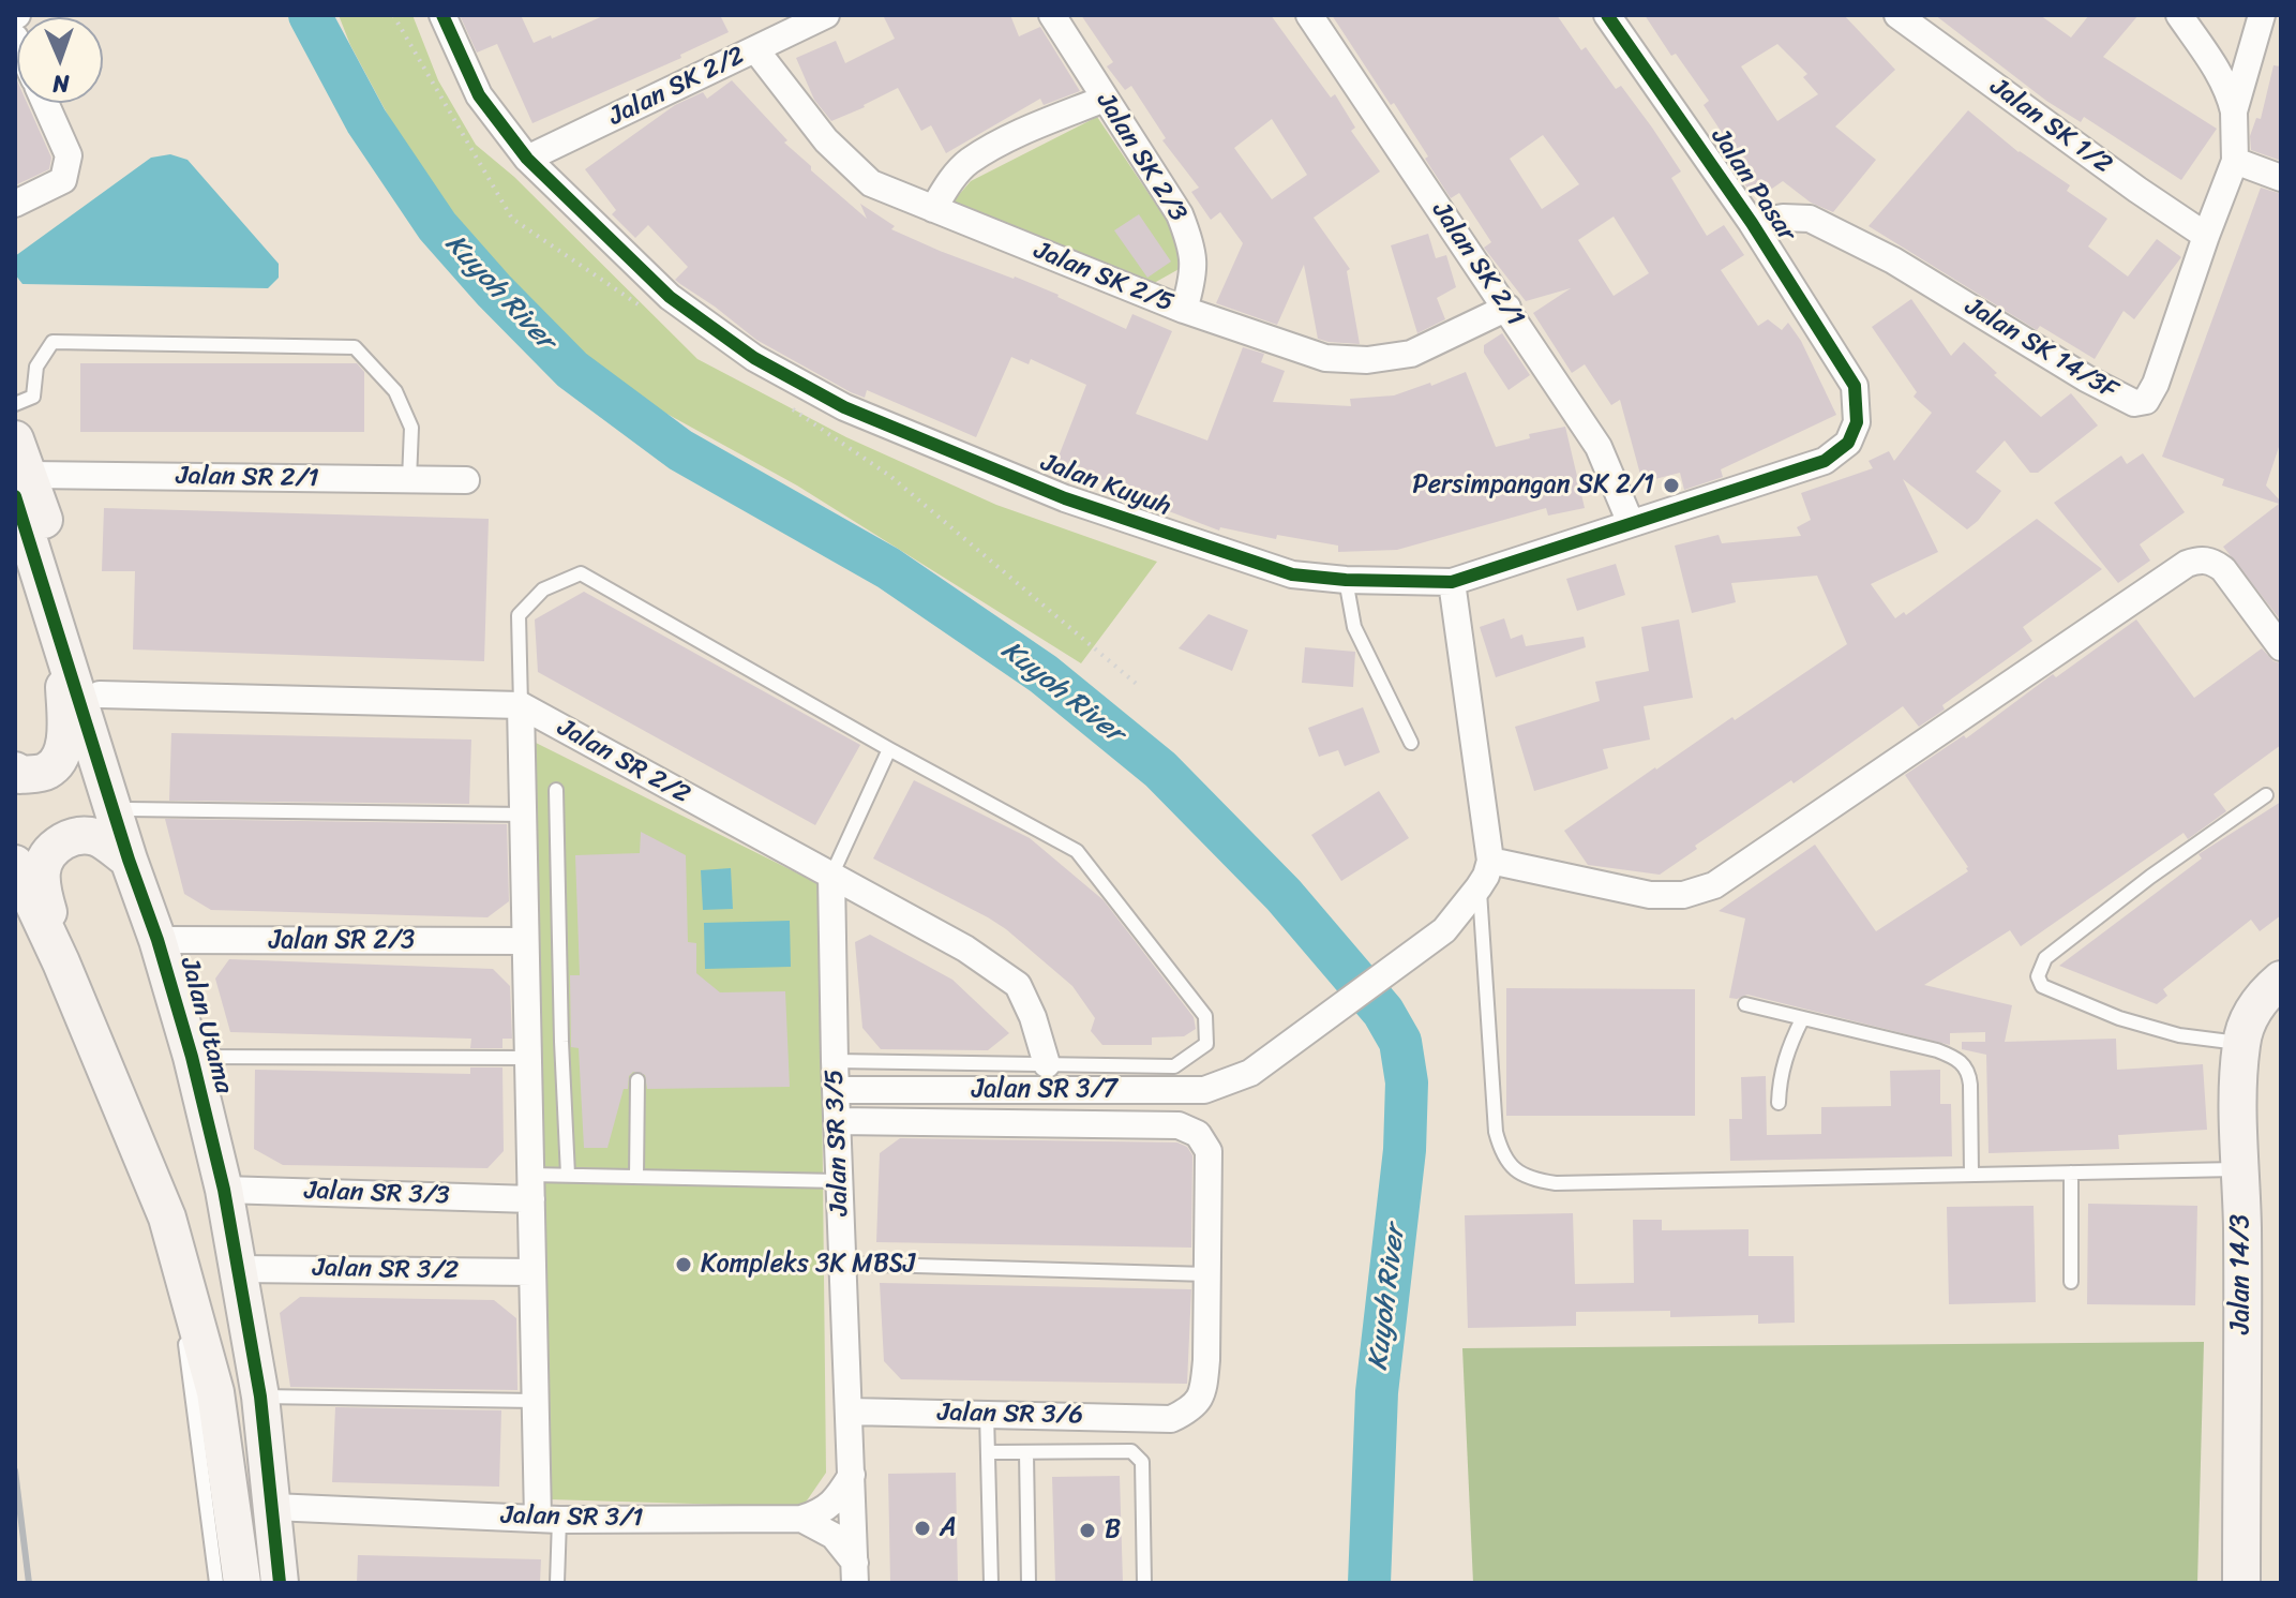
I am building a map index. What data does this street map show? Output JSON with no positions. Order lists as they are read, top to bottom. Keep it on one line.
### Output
{"streets":{"street":["Jalan SK 2/2","Jalan SK 1/2","Jalan SK 2/3","Jalan Pasar","Jalan SK 2/1","Jalan SK 2/5","Jalan SK 14/3F","Jalan SR 2/1","Jalan Kuyuh","Jalan SR 2/2","Jalan SR 2/3","Jalan Utama","Jalan SR 3/7","Jalan SR 3/5","Jalan SR 3/3","Jalan SR 3/2","Jalan 14/3","Jalan SR 3/6","Jalan SR 3/1"]},"crossings":[["Jalan SK 2/2","Jalan SK 2/5"],["Jalan SK 2/2","Jalan Kuyuh"],["Jalan SK 1/2","Jalan SK 14/3F"],["Jalan SK 2/3","Jalan SK 2/5"],["Jalan Pasar","Jalan SK 14/3F"],["Jalan Pasar","Jalan Kuyuh"],["Jalan SK 2/1","Jalan SK 2/5"],["Jalan SK 2/1","Jalan Kuyuh"],["Jalan SR 2/1","Jalan Utama"],["Jalan SR 2/2","Jalan SR 3/5"],["Jalan SR 2/3","Jalan Utama"],["Jalan Utama","Jalan SR 3/3"],["Jalan Utama","Jalan SR 3/2"],["Jalan Utama","Jalan SR 3/1"],["Jalan SR 3/7","Jalan SR 3/5"],["Jalan SR 3/5","Jalan SR 3/6"]],"water":["Kuyoh River"],"places":["Persimpangan SK 2/1","Kompleks 3K MBSJ","A","B"],"north":"bottom"}
